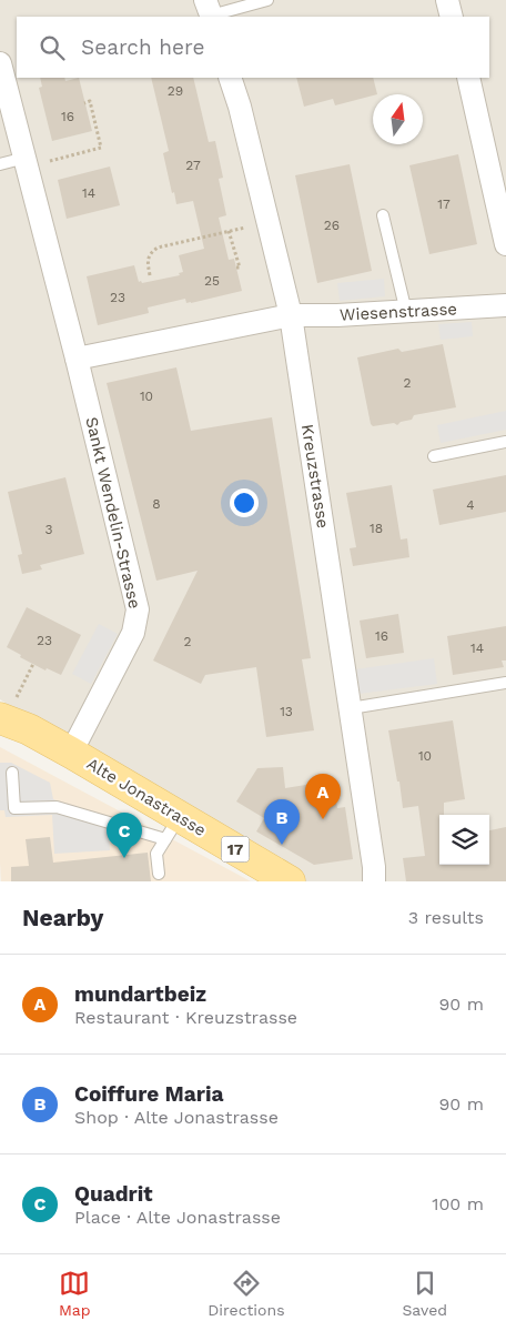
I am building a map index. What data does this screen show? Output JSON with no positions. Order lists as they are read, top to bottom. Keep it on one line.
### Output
{"streets":{"main road":["Alte Jonastrasse","17"],"street":["Wiesenstrasse","Kreuzstrasse","Sankt Wendelin-Strasse"]},"crossings":[["Wiesenstrasse","Kreuzstrasse"],["Sankt Wendelin-Strasse","Alte Jonastrasse"]],"house_numbers":["29","16","27","14","17","26","25","23","2","10","8","4","18","3","16","23","2","14","13","10"],"north":"top","page":{"search":"Search here","pins":["A","B","C"],"heading":["Nearby","3 results"],"list":[{"mark":"A","name":"mundartbeiz","note":"Restaurant · Kreuzstrasse","value":"90 m"},{"mark":"B","name":"Coiffure Maria","note":"Shop · Alte Jonastrasse","value":"90 m"},{"mark":"C","name":"Quadrit","note":"Place · Alte Jonastrasse","value":"100 m"}],"nav":["Map","Directions","Saved"]}}
